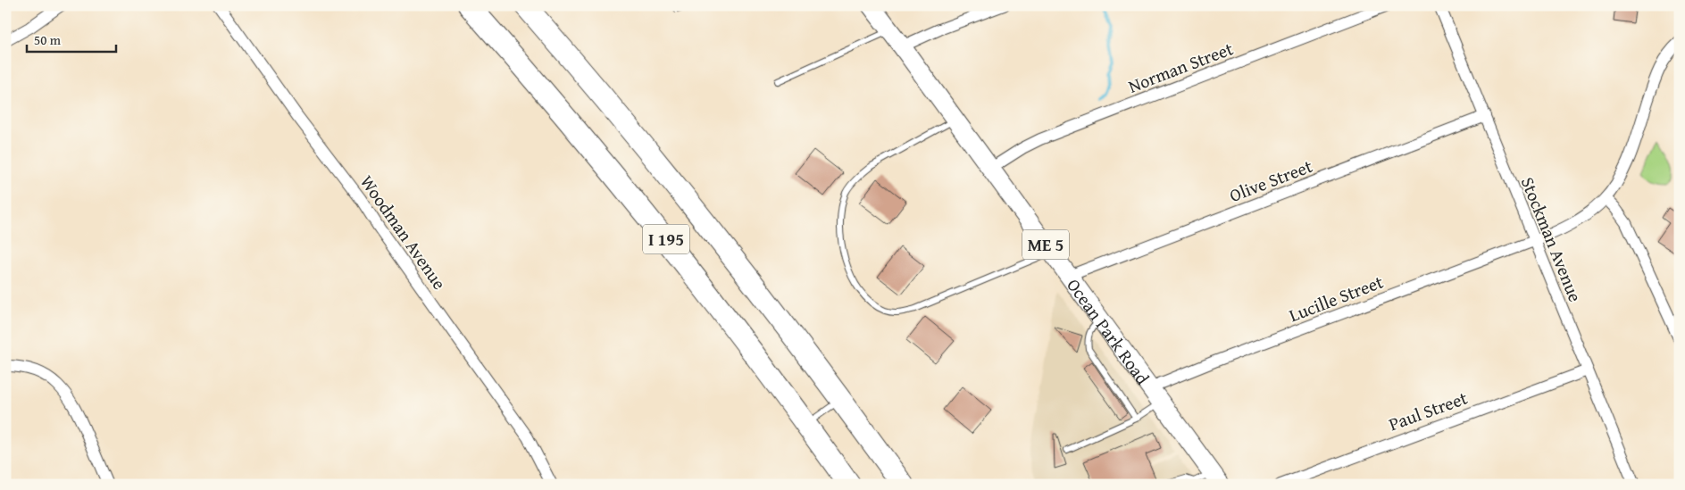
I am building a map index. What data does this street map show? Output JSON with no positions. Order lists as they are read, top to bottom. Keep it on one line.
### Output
{"streets":{"highway":["I 195"],"main road":["ME 5","Ocean Park Road"],"street":["Norman Street","Olive Street","Woodman Avenue","Stockman Avenue","Lucille Street","Paul Street"]},"crossings":[["Norman Street","Ocean Park Road"],["Olive Street","Stockman Avenue"],["Olive Street","Ocean Park Road"],["Stockman Avenue","Lucille Street"],["Stockman Avenue","Paul Street"],["Lucille Street","Ocean Park Road"]],"scale_bar":"50 m"}
